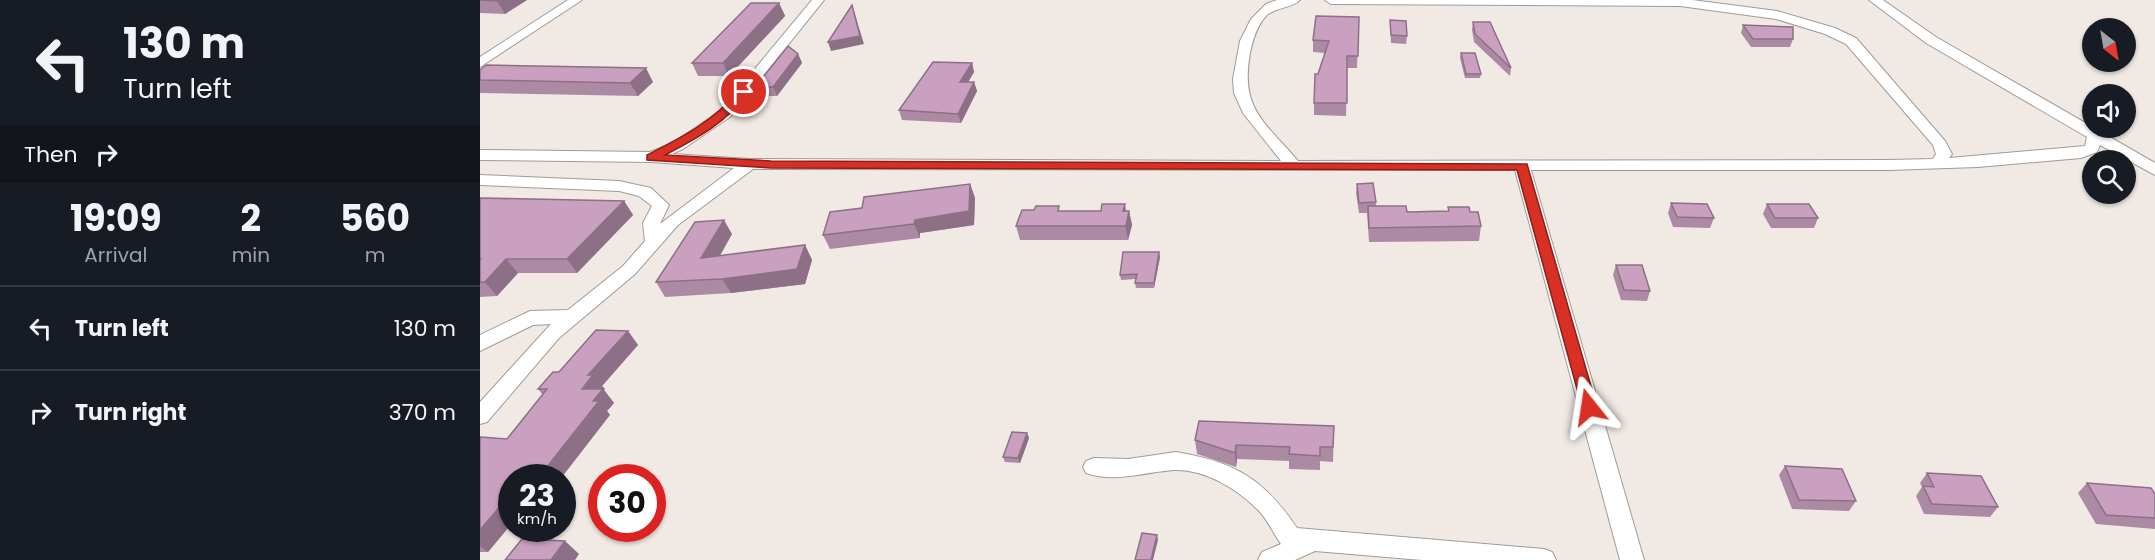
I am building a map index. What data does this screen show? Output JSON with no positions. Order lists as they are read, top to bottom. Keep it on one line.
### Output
{"north":"bottom right","page":{"turn":["130 m","Turn left"],"then":"Then","eta":["19:09","Arrival","2","min","560","m"],"list":[{"name":"Turn left","value":"130 m"},{"name":"Turn right","value":"370 m"}],"speed":"23 km/h","limit":"30"}}
